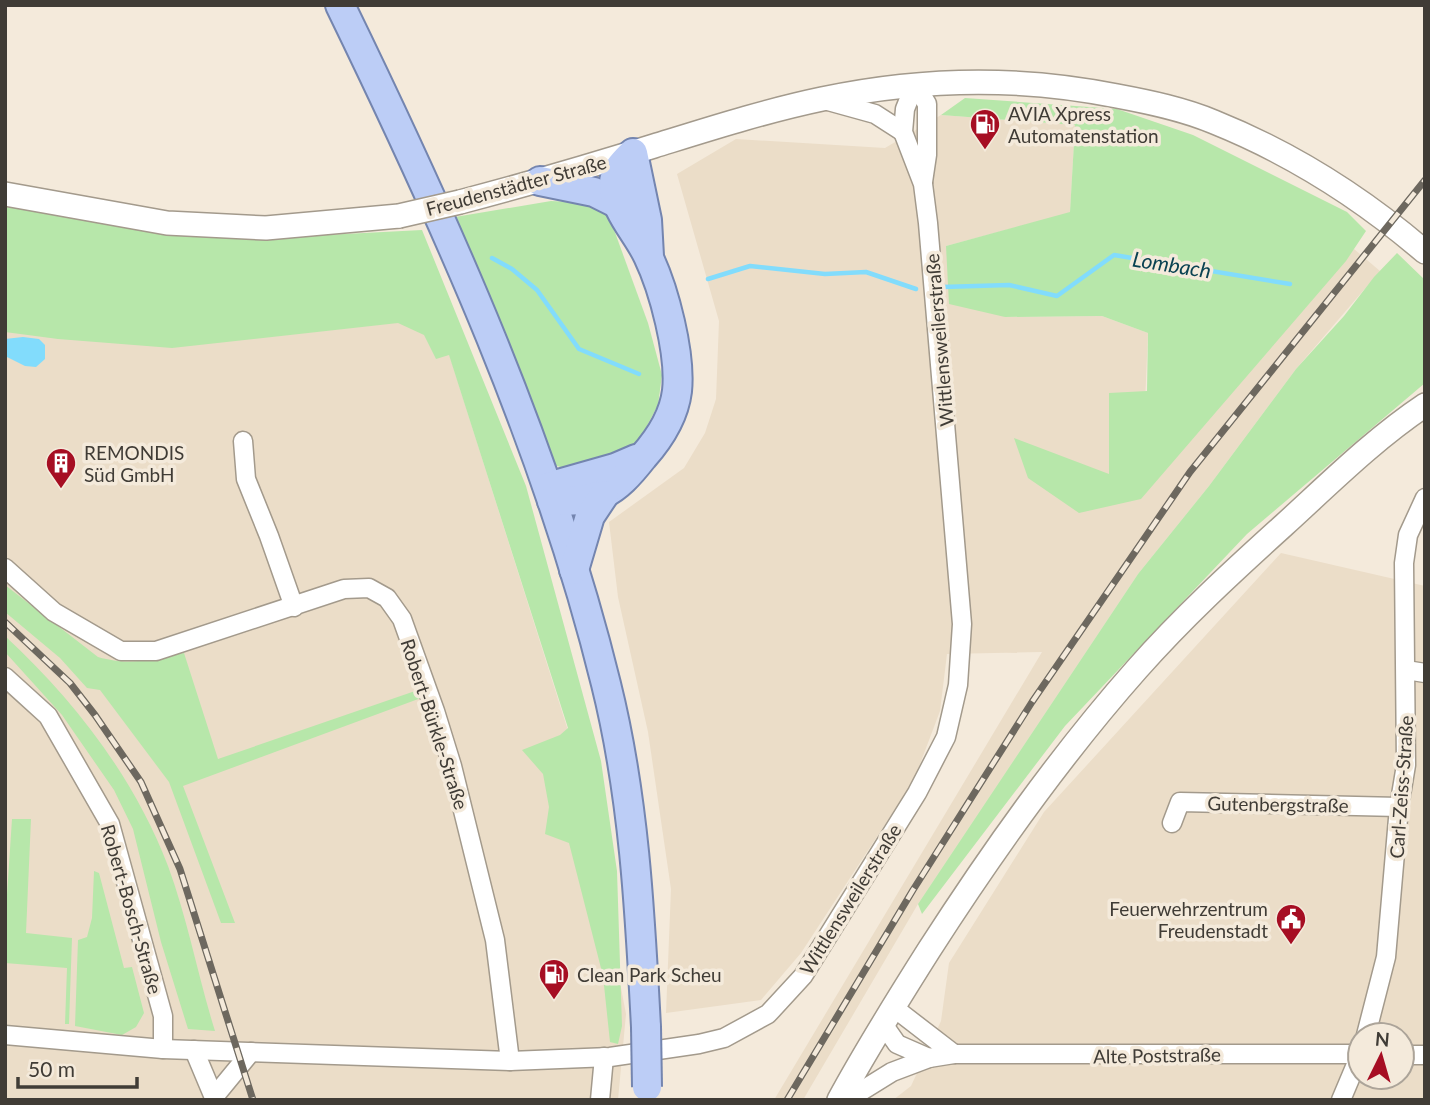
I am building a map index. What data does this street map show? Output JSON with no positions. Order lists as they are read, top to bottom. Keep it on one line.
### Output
{"streets":{"street":["Freudenstädter Straße","Wittlensweilerstraße","Robert-Bürkle-Straße","Carl-Zeiss-Straße","Gutenbergstraße","Robert-Bosch-Straße","Alte Poststraße"]},"crossings":[["Freudenstädter Straße","Wittlensweilerstraße"],["Wittlensweilerstraße","Robert-Bürkle-Straße"],["Wittlensweilerstraße","Robert-Bosch-Straße"],["Carl-Zeiss-Straße","Gutenbergstraße"]],"water":["Lombach"],"places":{"fuel station":["AVIA Xpress Automatenstation","Clean Park Scheu"],"building":["REMONDIS Süd GmbH"],"public building":["Feuerwehrzentrum Freudenstadt"]},"scale_bar":"50 m","north":"top"}
